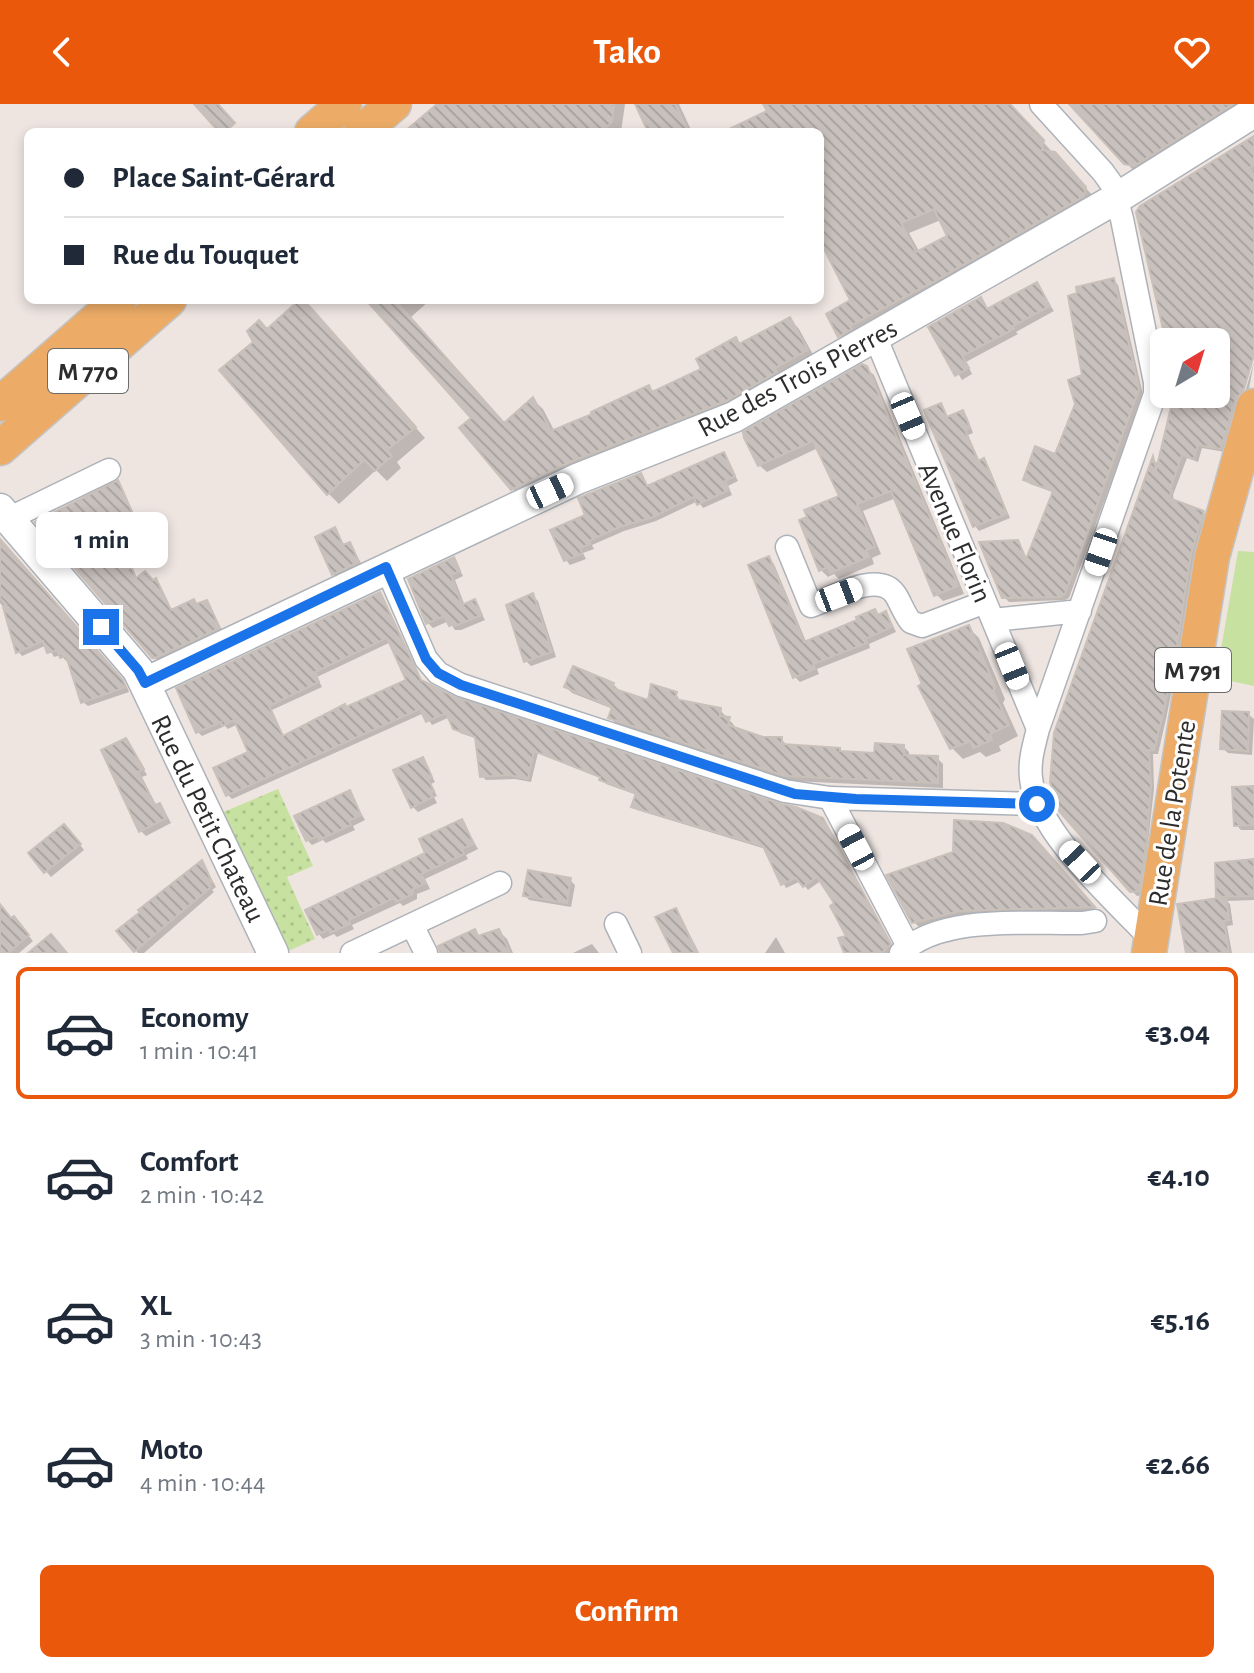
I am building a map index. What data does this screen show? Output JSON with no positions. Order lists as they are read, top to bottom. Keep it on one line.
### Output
{"streets":{"main road":["M 770","M 791","Rue de la Potente"],"street":["Rue des Trois Pierres","Avenue Florin","Rue du Petit Chateau"]},"crossings":[["Rue des Trois Pierres","Avenue Florin"],["Rue des Trois Pierres","Rue du Petit Chateau"]],"north":"top right","page":{"header":"Tako","banner":["Place Saint-Gérard","Rue du Touquet"],"bubble":"1 min","list":[{"name":"Economy","note":"1 min · 10:41","value":"€3.04"},{"name":"Comfort","note":"2 min · 10:42","value":"€4.10"},{"name":"XL","note":"3 min · 10:43","value":"€5.16"},{"name":"Moto","note":"4 min · 10:44","value":"€2.66"}],"buttons":"Confirm"}}
